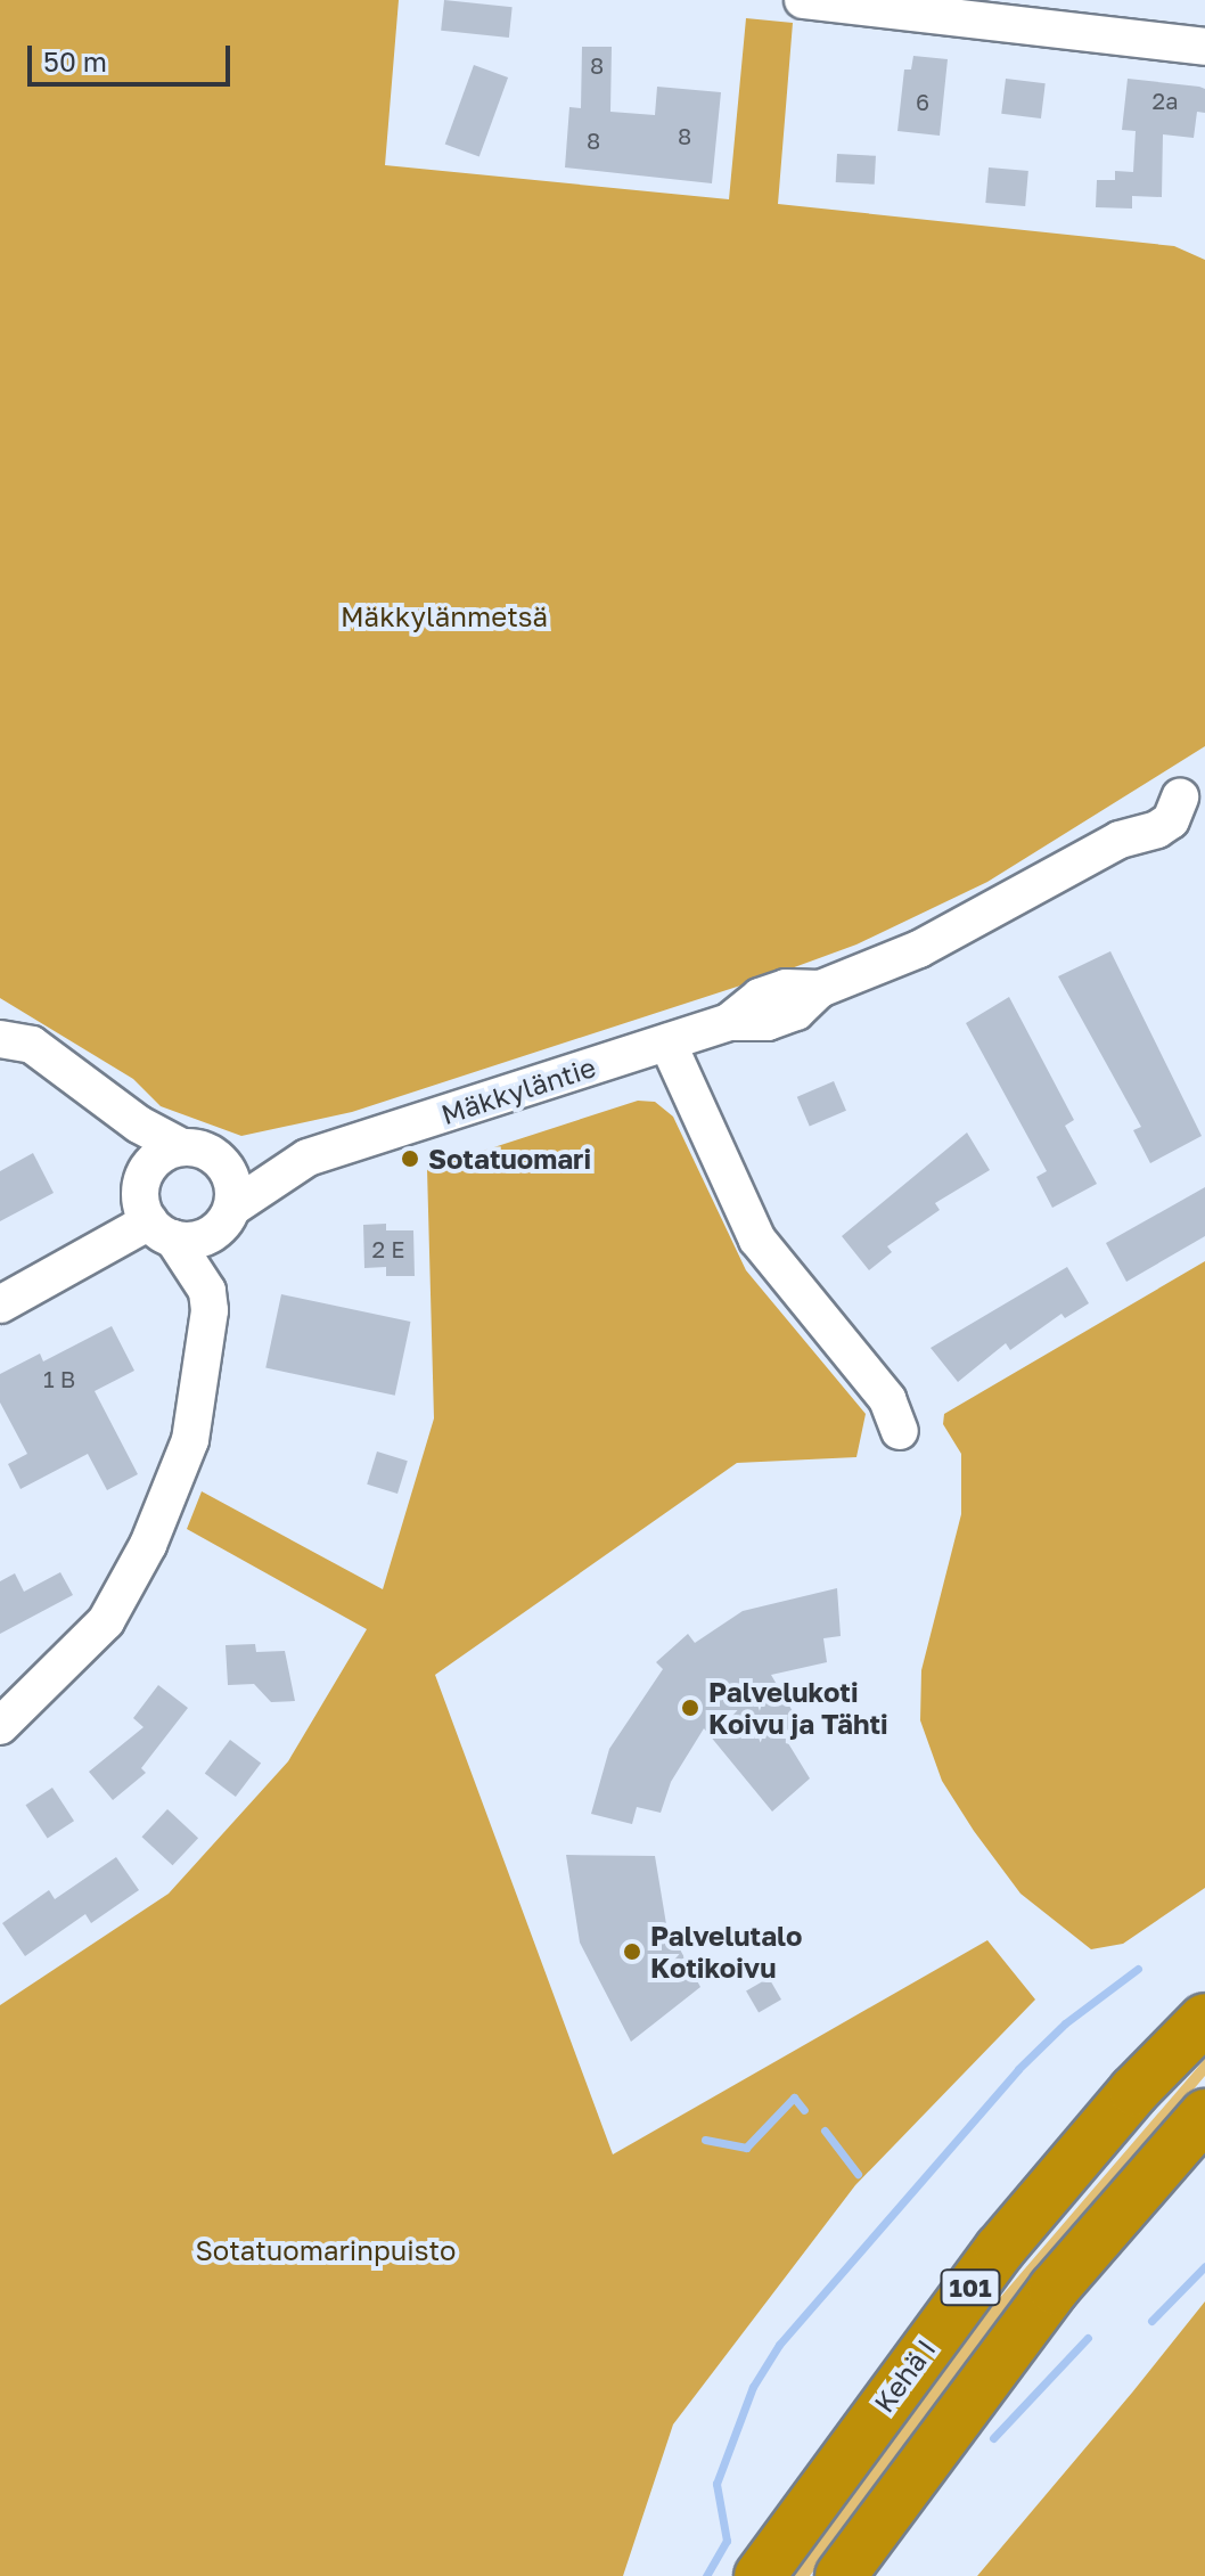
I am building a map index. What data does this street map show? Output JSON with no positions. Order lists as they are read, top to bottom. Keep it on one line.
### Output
{"streets":{"highway":["101","Kehä I"],"street":["Mäkkyläntie"]},"parks":["Mäkkylänmetsä","Sotatuomarinpuisto"],"places":["Sotatuomari","Palvelukoti Koivu ja Tähti","Palvelutalo Kotikoivu"],"house_numbers":["8","2a","6","8","8","2 E","1 B"],"scale_bar":"50 m"}
